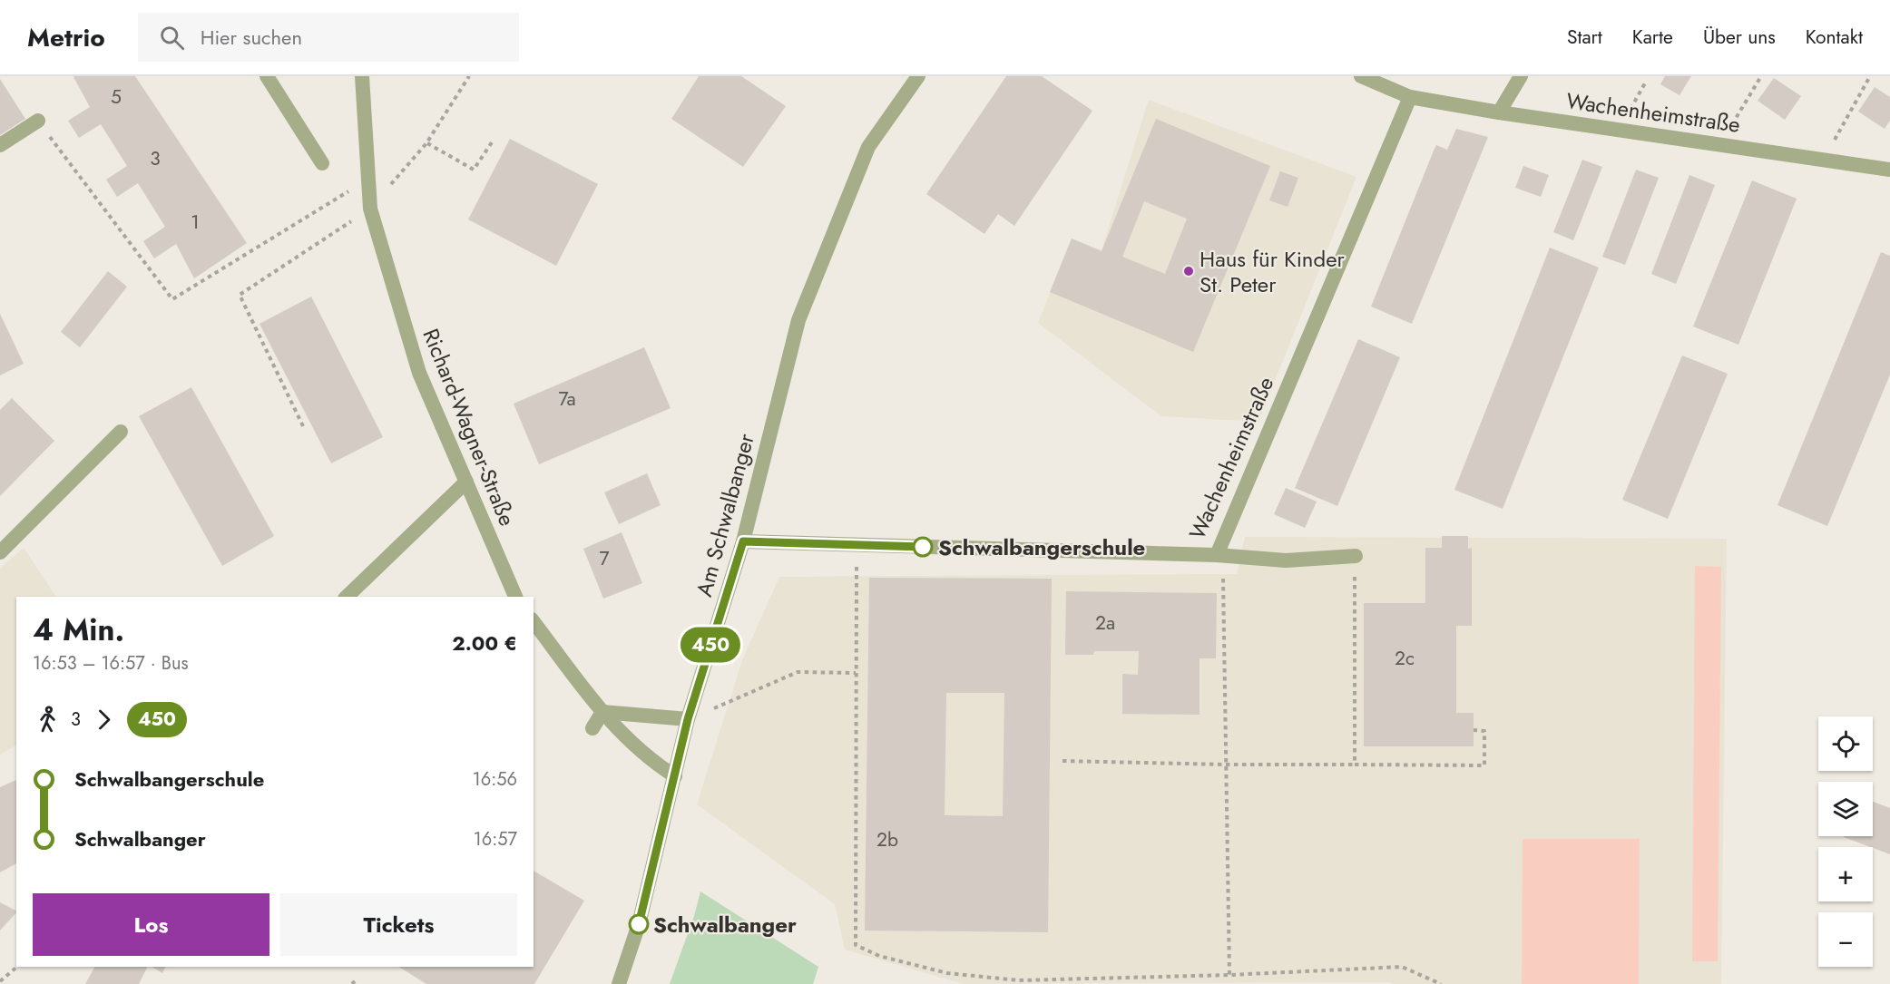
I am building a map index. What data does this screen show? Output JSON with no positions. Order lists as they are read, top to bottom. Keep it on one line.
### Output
{"streets":{"street":["Wachenheimstraße","Richard-Wagner-Straße","Am Schwalbanger"]},"crossings":[["Wachenheimstraße","Am Schwalbanger"]],"places":["Haus für Kinder St. Peter","Schwalbangerschule","Schwalbanger"],"lines":["bus line 450"],"house_numbers":["5","3","1","7a","7","2a","2c","2b"],"page":{"header":"Metrio","search":"Hier suchen","nav":["Start","Karte","Über uns","Kontakt"],"on_map":"450","heading":["4 Min.","16:53 – 16:57 · Bus","2.00 €"],"legs":["3","450"],"map_buttons":["+","−"],"list":[{"name":"Schwalbangerschule","value":"16:56"},{"name":"Schwalbanger","value":"16:57"}],"buttons":["Los","Tickets"]}}
